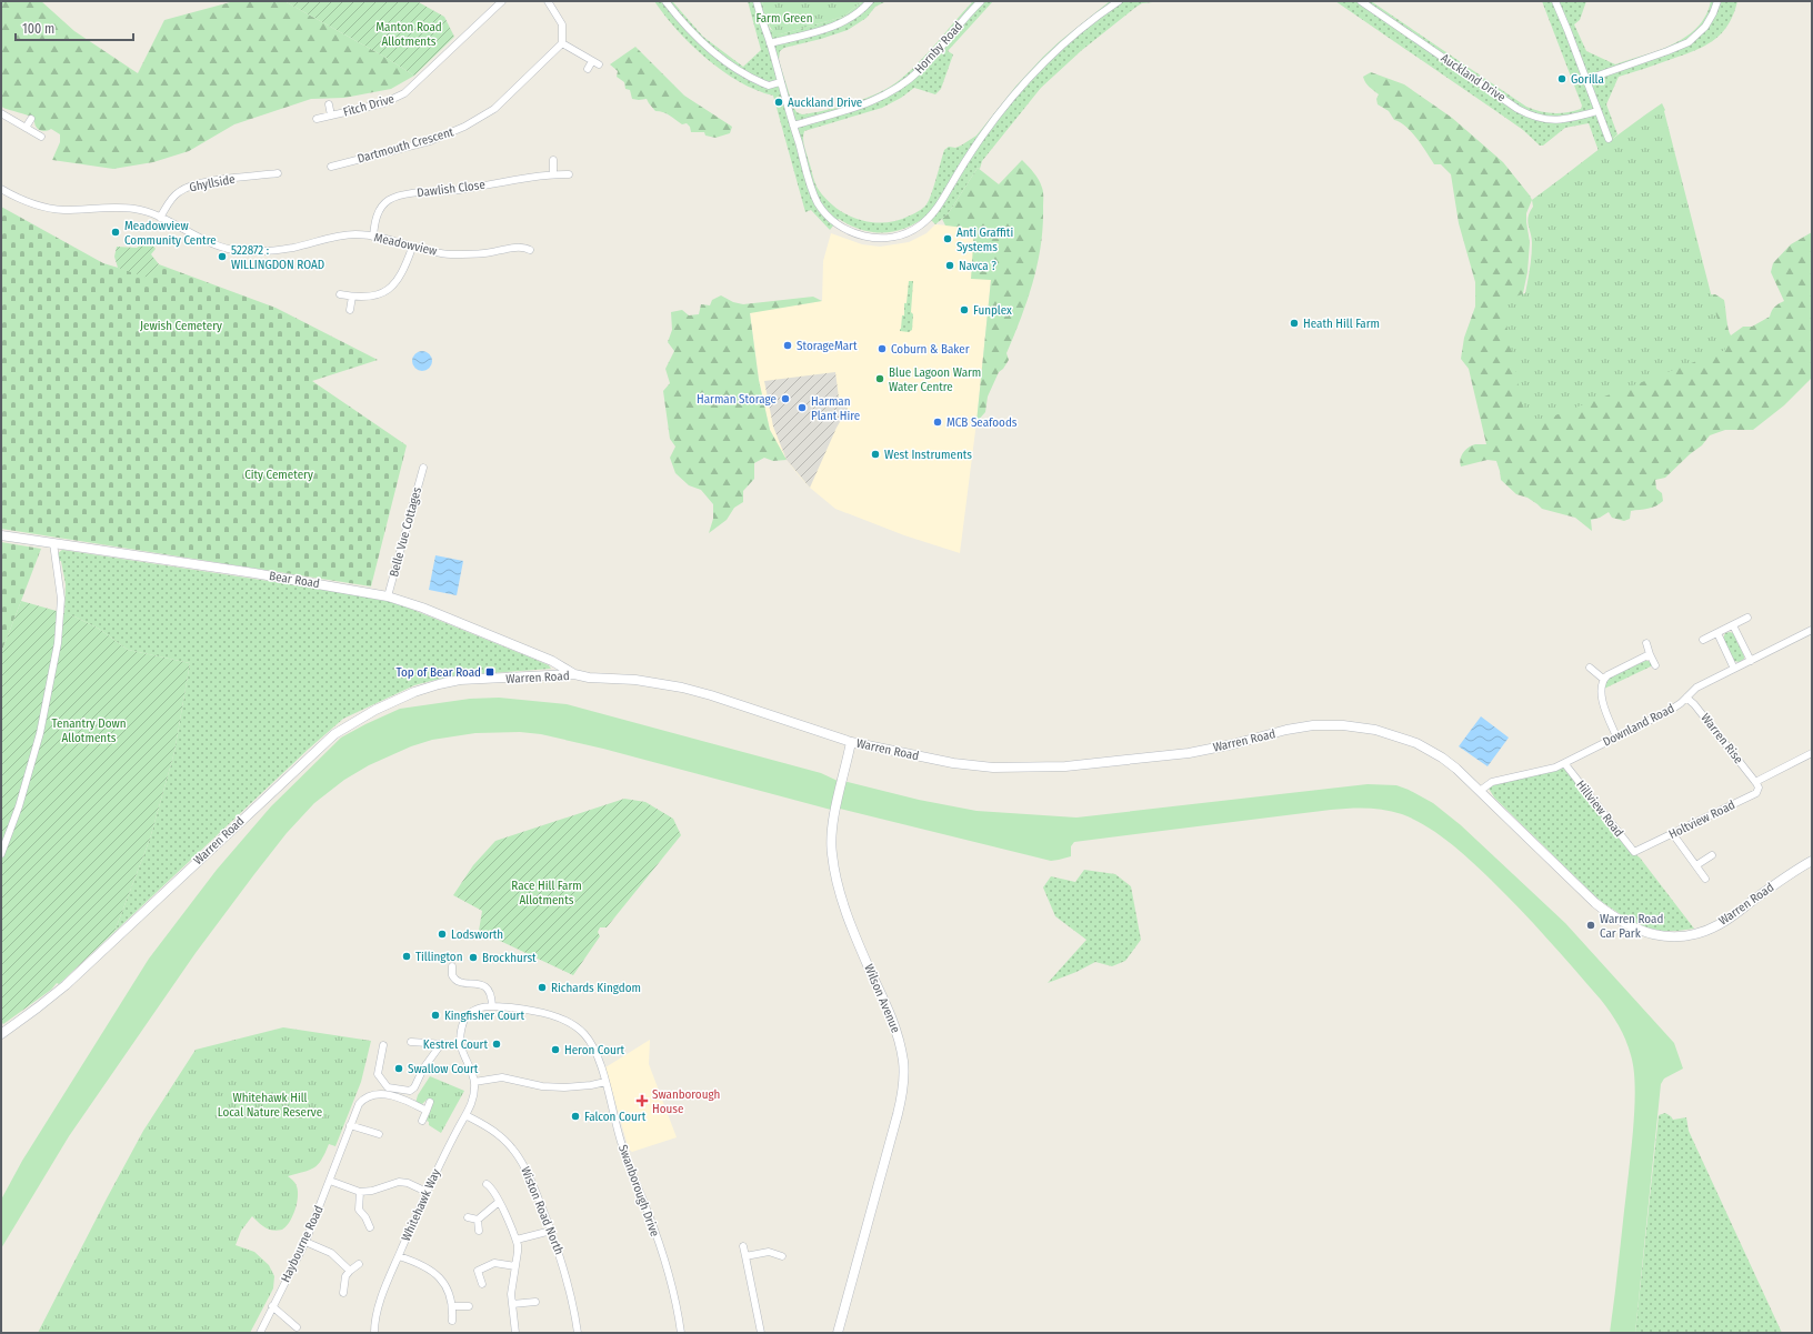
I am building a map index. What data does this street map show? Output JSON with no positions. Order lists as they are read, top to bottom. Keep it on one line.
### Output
{"streets":{"street":["Hornby Road","Auckland Drive","Fitch Drive","Dartmouth Crescent","Ghyllside","Dawlish Close","Meadowview","Belle Vue Cottages","Bear Road","Warren Road","Downland Road","Warren Rise","Hillview Road","Holtview Road","Wilson Avenue","Swanborough Drive","Whitehawk Way","Wiston Road North","Haybourne Road"]},"crossings":[["Ghyllside","Meadowview"],["Dawlish Close","Meadowview"],["Belle Vue Cottages","Bear Road"],["Bear Road","Warren Road"],["Warren Road","Downland Road"],["Warren Road","Wilson Avenue"],["Downland Road","Warren Rise"],["Downland Road","Hillview Road"],["Warren Rise","Holtview Road"],["Hillview Road","Holtview Road"],["Whitehawk Way","Wiston Road North"]],"parks":["Farm Green","Manton Road Allotments","Jewish Cemetery","City Cemetery","Tenantry Down Allotments","Race Hill Farm Allotments","Whitehawk Hill Local Nature Reserve"],"places":{"other":["Gorilla","Auckland Drive","Meadowview Community Centre","Anti Graffiti Systems","522872 : WILLINGDON ROAD","Navca ?","Funplex","Heath Hill Farm","StorageMart","Coburn & Baker","Blue Lagoon Warm Water Centre","Harman Storage","Harman Plant Hire","MCB Seafoods","West Instruments","Warren Road Car Park","Lodsworth","Tillington","Brockhurst","Richards Kingdom","Kingfisher Court","Kestrel Court","Heron Court","Swallow Court","Falcon Court"],"transit":["Top of Bear Road"],"health":["Swanborough House"]},"scale_bar":"100 m"}
